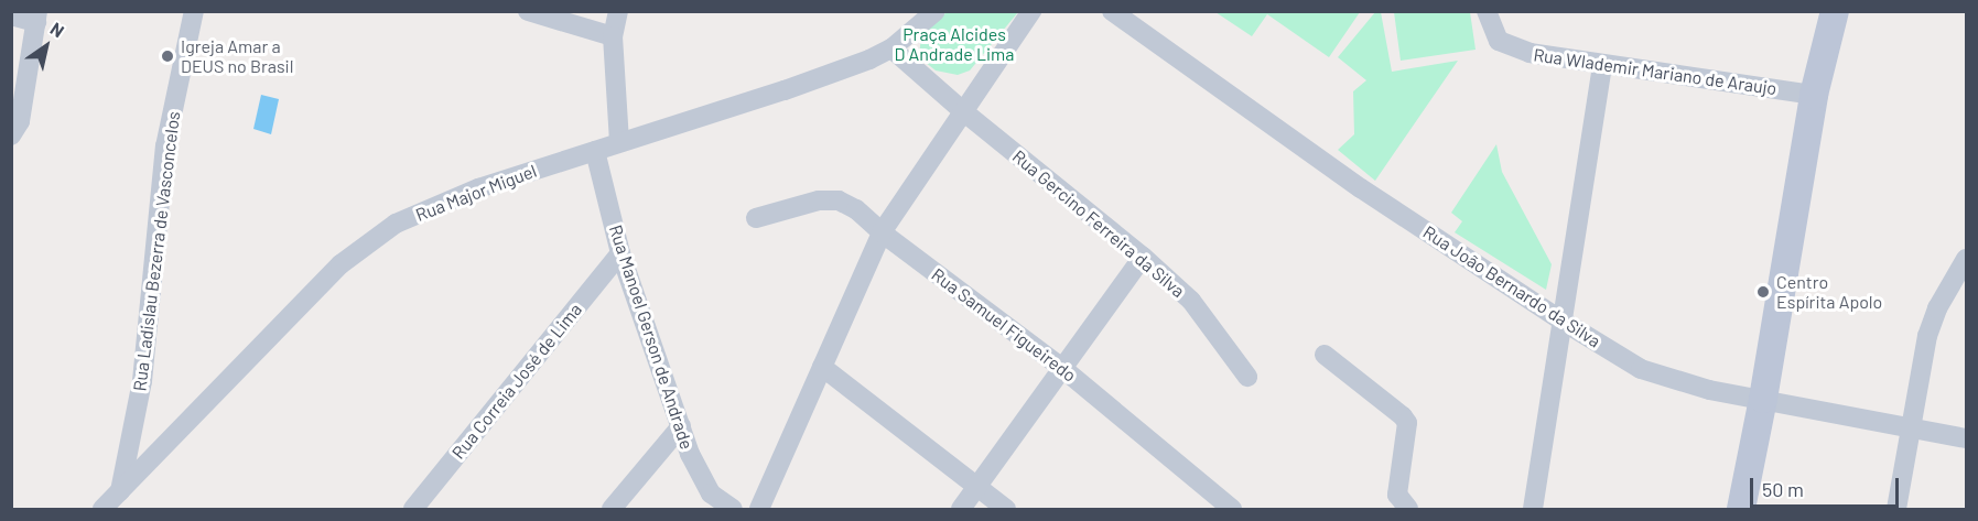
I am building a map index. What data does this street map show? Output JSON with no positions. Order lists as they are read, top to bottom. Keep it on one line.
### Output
{"streets":{"street":["Rua Wlademir Mariano de Araujo","Rua Major Miguel","Rua Gercino Ferreira da Silva","Rua Ladislau Bezerra de Vasconcelos","Rua João Bernardo da Silva","Rua Samuel Figueiredo","Rua Manoel Gerson de Andrade","Rua Correia José de Lima"]},"crossings":[["Rua Major Miguel","Rua Gercino Ferreira da Silva"],["Rua Major Miguel","Rua Ladislau Bezerra de Vasconcelos"],["Rua Major Miguel","Rua Manoel Gerson de Andrade"],["Rua Manoel Gerson de Andrade","Rua Correia José de Lima"]],"parks":["Praça Alcides D Andrade Lima"],"places":["Igreja Amar a DEUS no Brasil","Centro Espírita Apolo"],"scale_bar":"50 m","north":"top right"}
